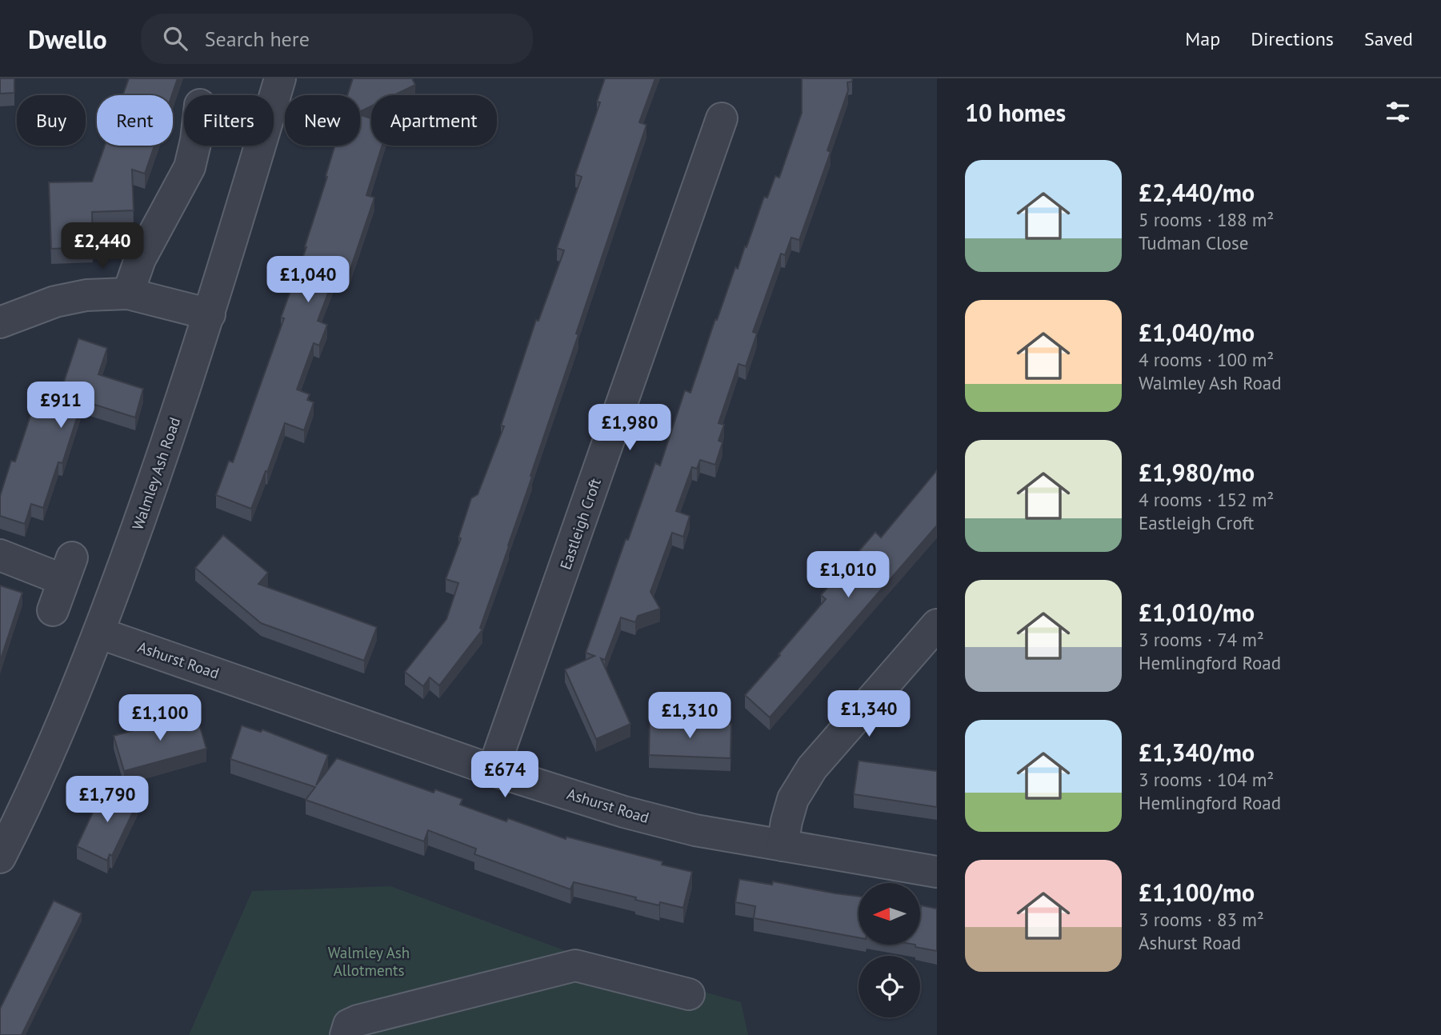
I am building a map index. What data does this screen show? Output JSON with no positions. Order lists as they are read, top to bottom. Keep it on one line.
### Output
{"streets":{"street":["Walmley Ash Road","Eastleigh Croft","Ashurst Road"]},"crossings":[["Walmley Ash Road","Ashurst Road"],["Eastleigh Croft","Ashurst Road"]],"parks":["Walmley Ash Allotments"],"north":"left","page":{"header":"Dwello","search":"Search here","nav":["Map","Directions","Saved"],"heading":"10 homes","chip":["Buy","Rent","Filters","New","Apartment"],"list":[{"name":"£2,440/mo","note":"5 rooms · 188 m² · Tudman Close"},{"name":"£1,040/mo","note":"4 rooms · 100 m² · Walmley Ash Road"},{"name":"£1,980/mo","note":"4 rooms · 152 m² · Eastleigh Croft"},{"name":"£1,010/mo","note":"3 rooms · 74 m² · Hemlingford Road"},{"name":"£1,340/mo","note":"3 rooms · 104 m² · Hemlingford Road"},{"name":"£1,100/mo","note":"3 rooms · 83 m² · Ashurst Road"}],"price":["£2,440","£1,040","£911","£1,980","£1,010","£1,340","£1,310","£1,100","£674","£1,790"]}}
